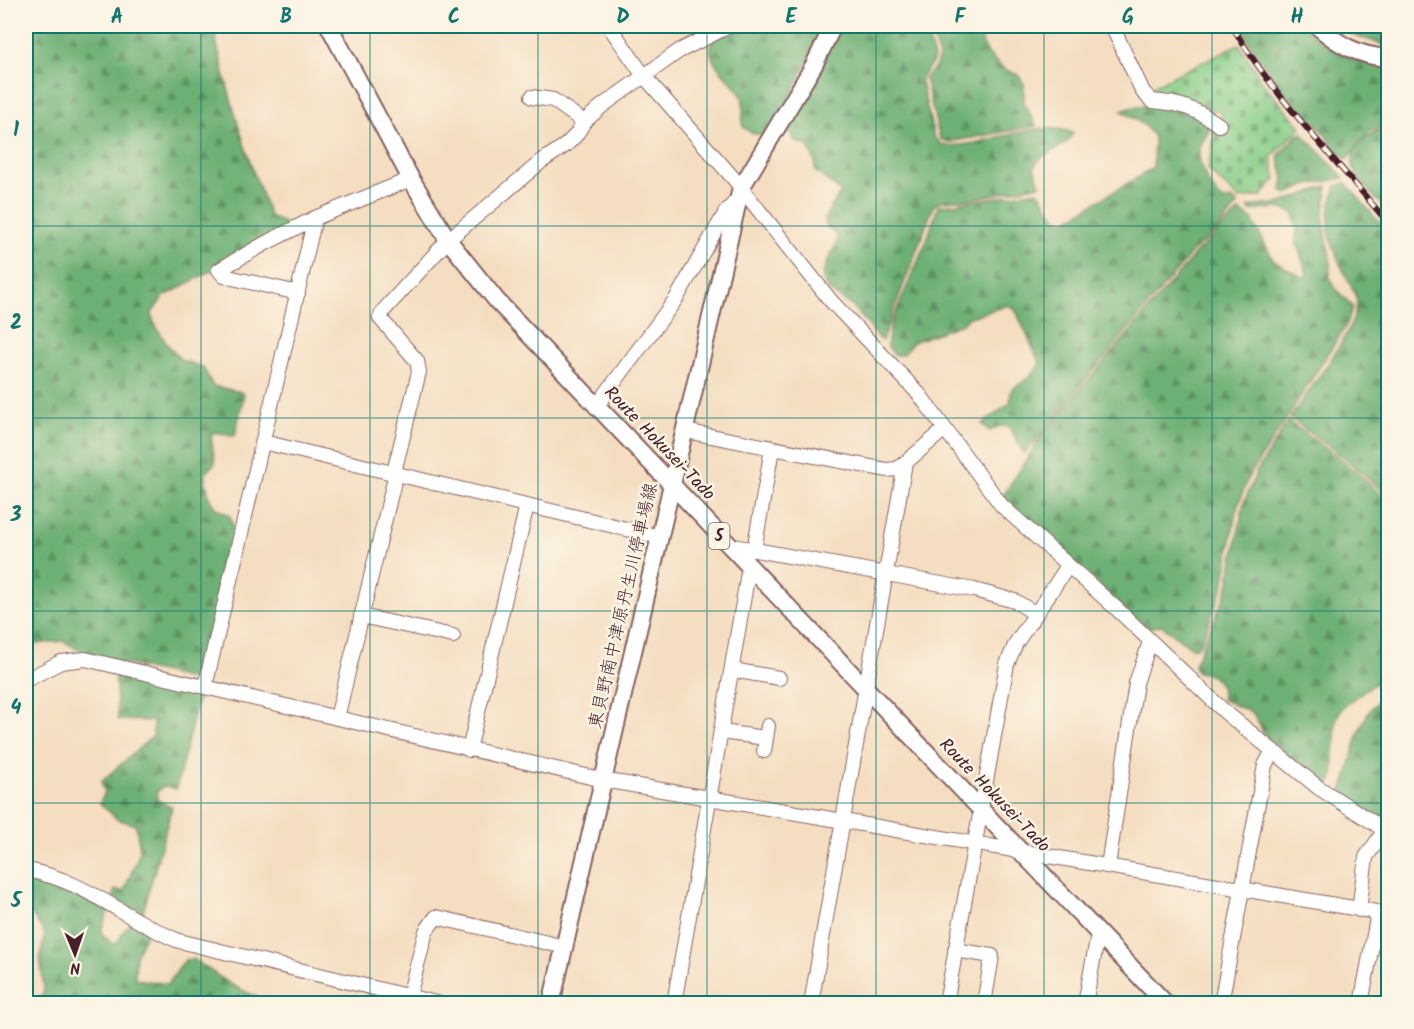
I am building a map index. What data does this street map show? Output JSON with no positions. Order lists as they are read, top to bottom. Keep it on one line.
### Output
{"streets":{"main road":["Route Hokusei-Tado","5","東貝野南中津原丹生川停車場線"]},"crossings":[["Route Hokusei-Tado","東貝野南中津原丹生川停車場線"]],"north":"bottom","grid":{"columns":["A","B","C","D","E","F","G","H"],"rows":["1","2","3","4","5"]}}
